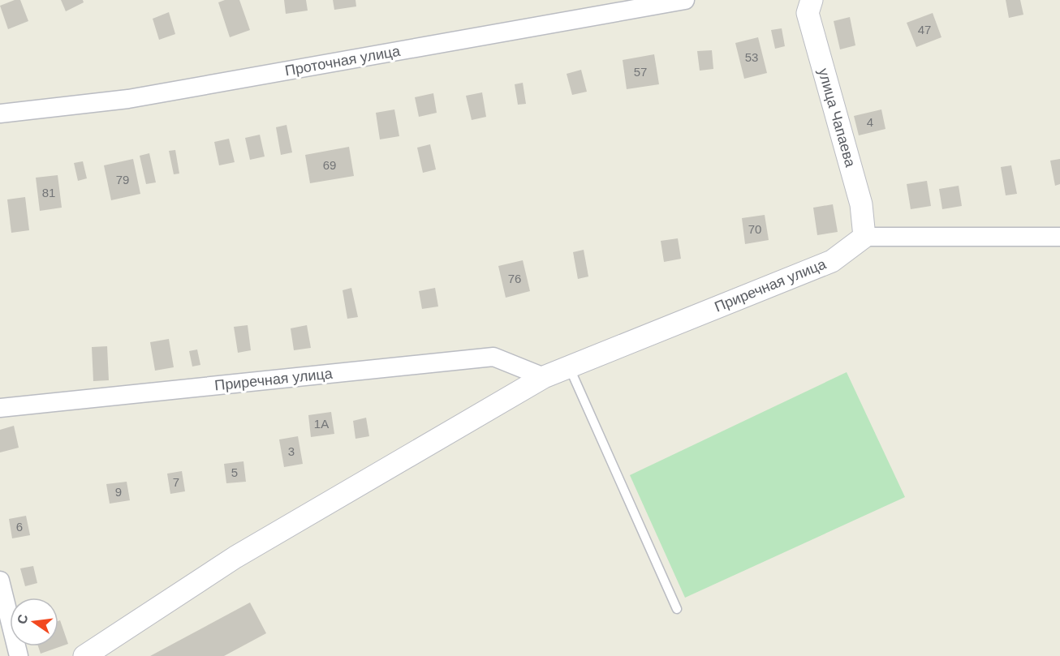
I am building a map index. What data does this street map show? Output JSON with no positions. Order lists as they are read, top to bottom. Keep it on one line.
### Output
{"streets":{"street":["Проточная улица","улица Чапаева","Приречная улица"]},"crossings":[["улица Чапаева","Приречная улица"]],"house_numbers":["47","53","57","4","69","79","81","70","76","1А","3","5","7","9","6"],"north":"left"}
